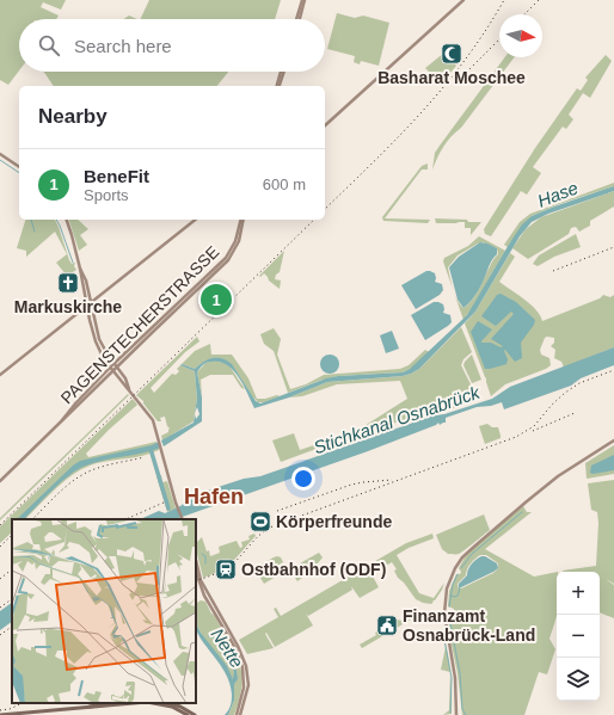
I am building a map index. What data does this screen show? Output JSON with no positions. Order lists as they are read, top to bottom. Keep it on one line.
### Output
{"streets":{"street":["PAGENSTECHERSTRASSE"]},"districts":["Hafen"],"water":["Hase","Stichkanal Osnabrück","Nette"],"places":{"mosque":["Basharat Moschee"],"church":["Markuskirche"],"sports":["Körperfreunde"],"station":["Ostbahnhof (ODF)"],"public building":["Finanzamt Osnabrück-Land"]},"north":"right","page":{"search":"Search here","heading":"Nearby","list":[{"mark":"1","name":"BeneFit","note":"Sports","value":"600 m"}],"pins":"1","map_buttons":["+","−"]}}
